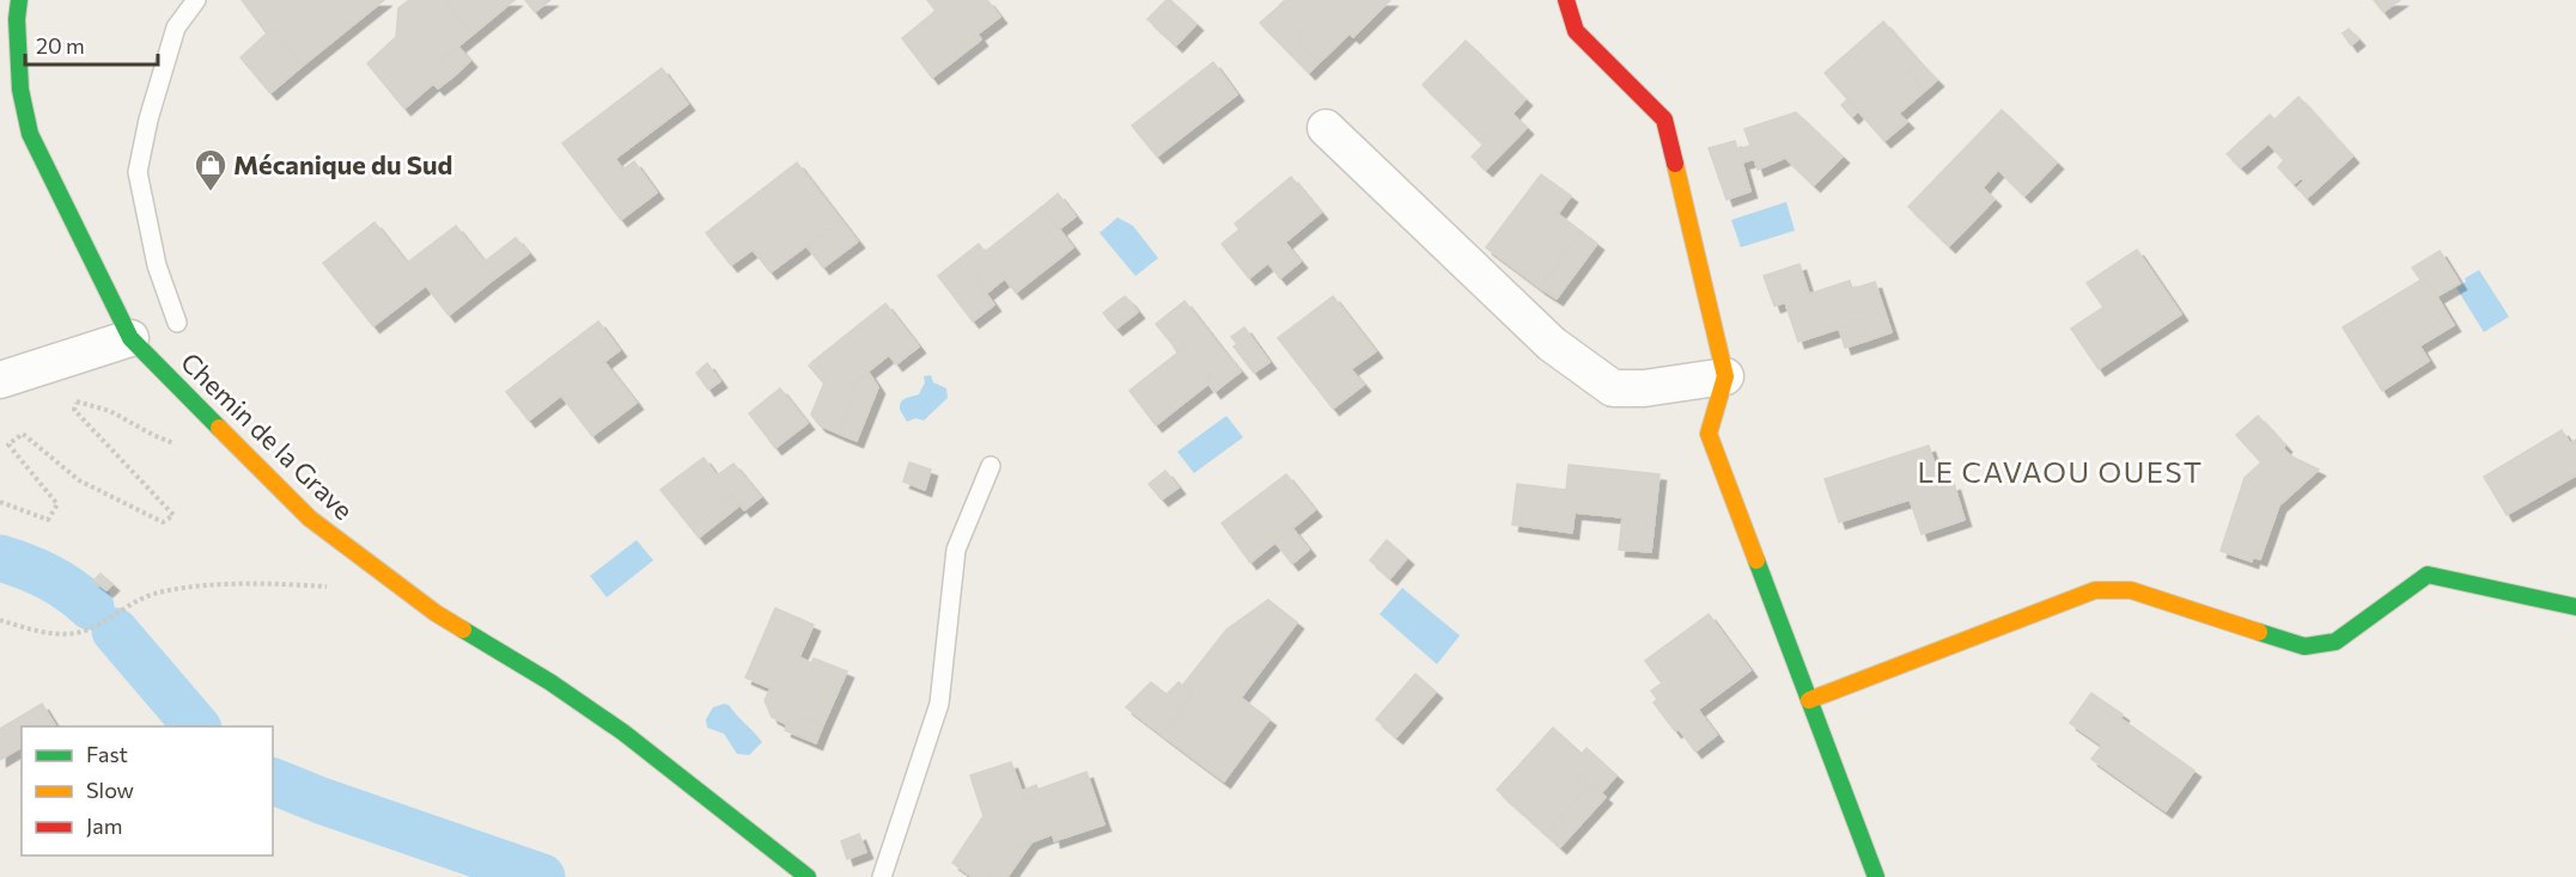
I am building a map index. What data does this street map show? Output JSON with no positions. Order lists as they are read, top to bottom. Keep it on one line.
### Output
{"streets":{"street":["Chemin de la Grave"]},"districts":["LE CAVAOU OUEST"],"places":{"shop":["Mécanique du Sud"]},"legend":["Fast","Slow","Jam"],"scale_bar":"20 m"}
